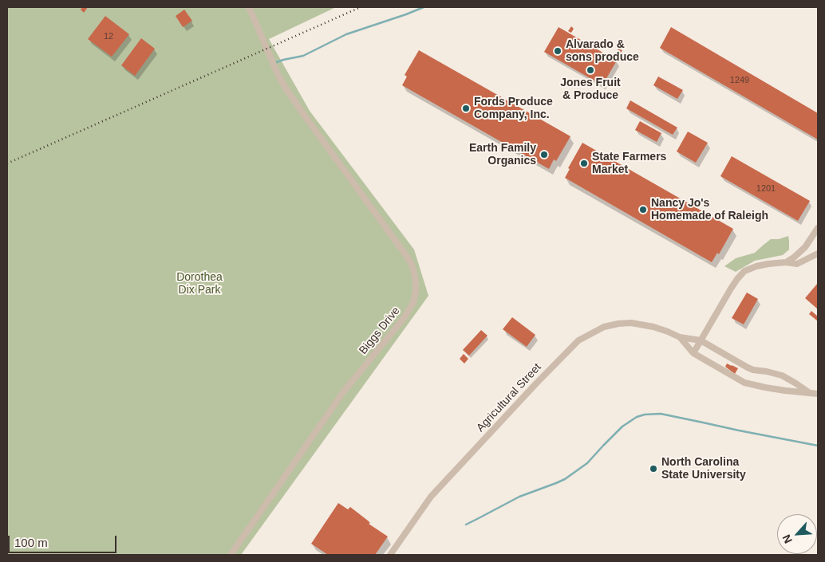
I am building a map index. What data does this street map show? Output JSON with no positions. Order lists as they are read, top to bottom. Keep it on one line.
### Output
{"streets":{"street":["Biggs Drive","Agricultural Street"]},"parks":["Dorothea Dix Park"],"places":["Alvarado & sons produce","Jones Fruit & Produce","Fords Produce Company, Inc.","Earth Family Organics","State Farmers Market","Nancy Jo's Homemade of Raleigh","North Carolina State University"],"house_numbers":["12","1249","1201"],"scale_bar":"100 m","north":"bottom left"}
